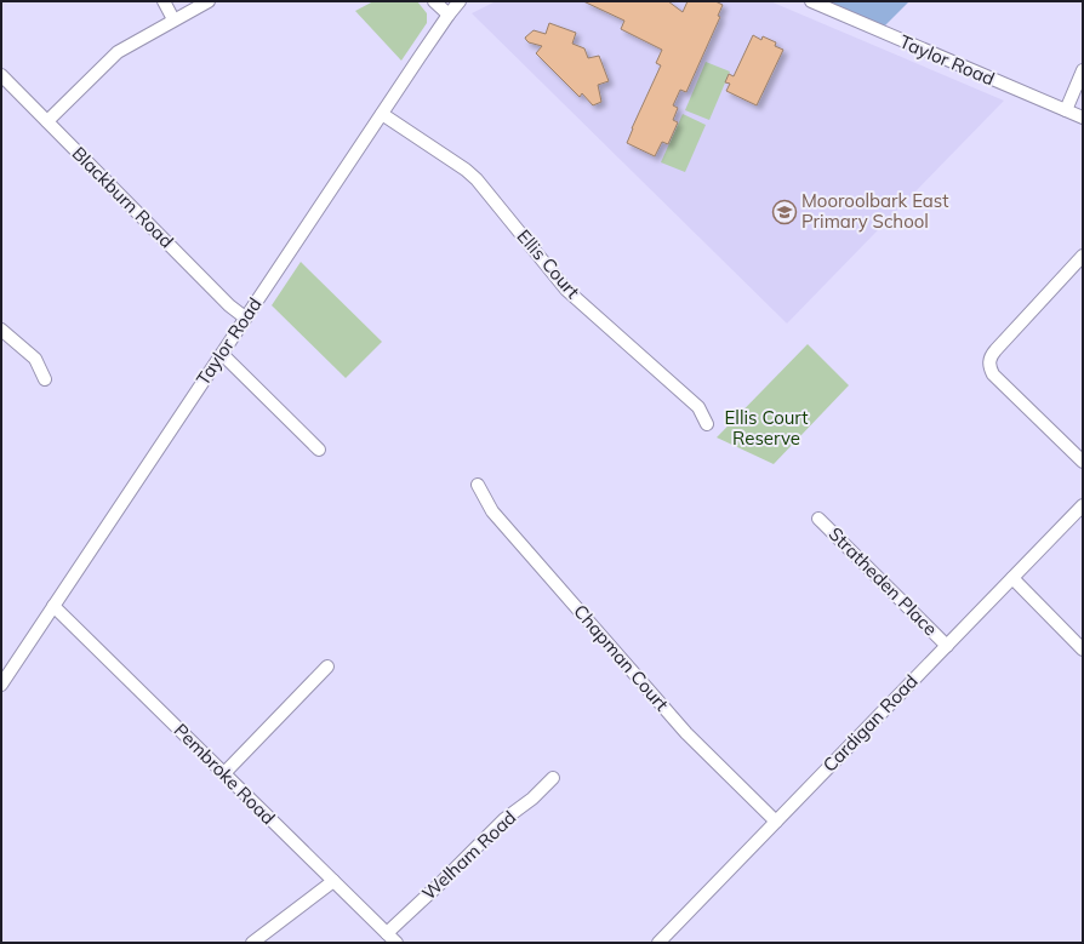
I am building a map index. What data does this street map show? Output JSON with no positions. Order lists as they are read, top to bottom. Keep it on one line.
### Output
{"streets":{"street":["Taylor Road","Blackburn Road","Ellis Court","Stratheden Place","Chapman Court","Cardigan Road","Pembroke Road","Welham Road"]},"crossings":[["Taylor Road","Blackburn Road"],["Taylor Road","Ellis Court"],["Taylor Road","Pembroke Road"],["Stratheden Place","Cardigan Road"],["Chapman Court","Cardigan Road"],["Pembroke Road","Welham Road"]],"parks":["Ellis Court Reserve"],"places":{"school or university":["Mooroolbark East Primary School"]}}
